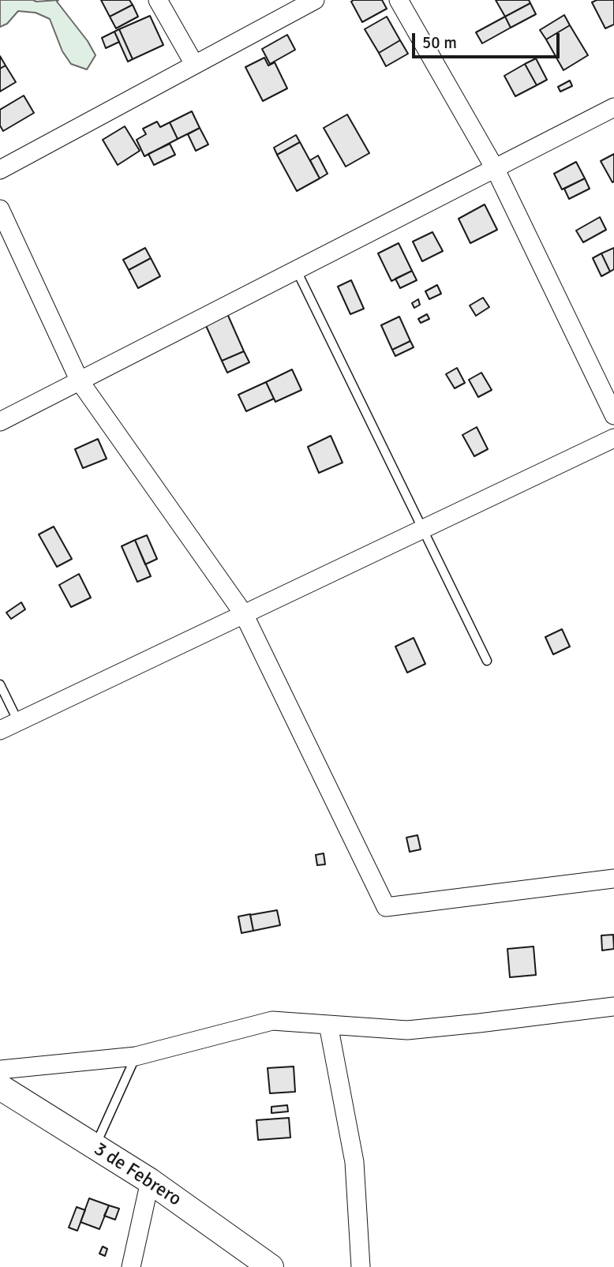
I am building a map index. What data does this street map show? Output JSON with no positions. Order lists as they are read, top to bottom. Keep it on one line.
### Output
{"streets":{"street":["3 de Febrero"]},"scale_bar":"50 m"}
